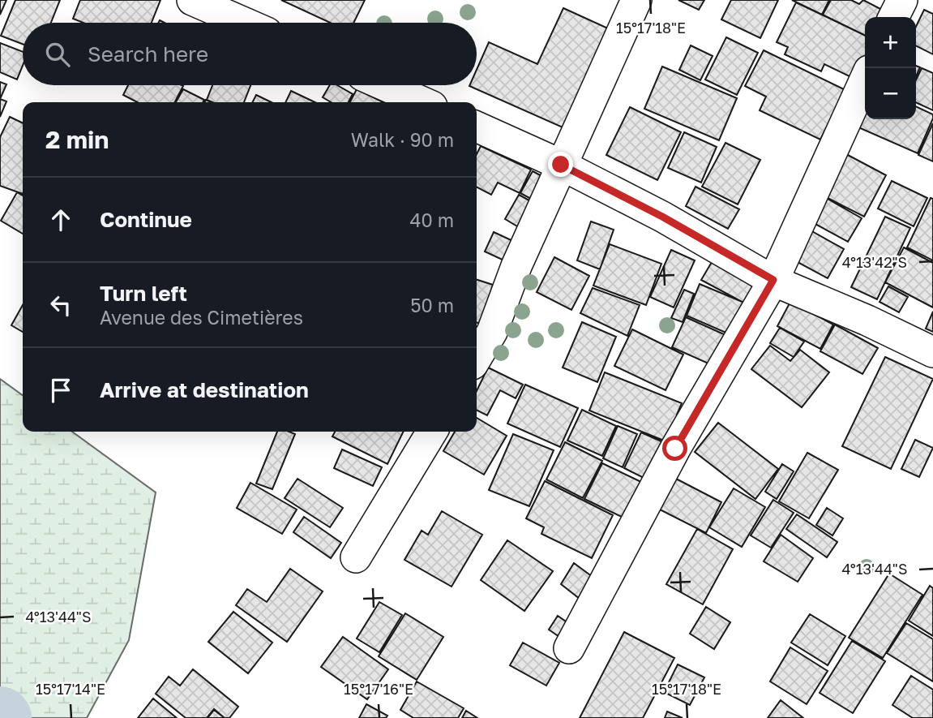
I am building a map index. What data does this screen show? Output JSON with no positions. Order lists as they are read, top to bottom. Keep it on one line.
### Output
{"page":{"map_buttons":["+","−"],"search":"Search here","heading":["2 min","Walk · 90 m"],"list":[["Continue","40 m"],["Turn left","Avenue des Cimetières","50 m"],"Arrive at destination"]},"coordinates":["15°17'18\"E","4°13'42\"S","4°13'44\"S","15°17'14\"E","15°17'16\"E"]}
